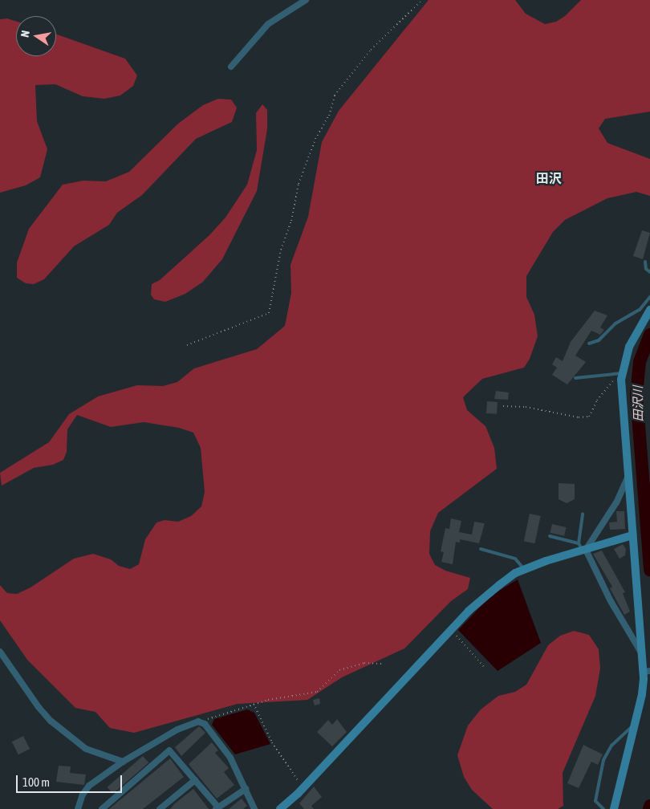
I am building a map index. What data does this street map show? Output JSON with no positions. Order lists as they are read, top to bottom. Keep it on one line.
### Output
{"districts":["田沢"],"water":["田沢川"],"scale_bar":"100 m","north":"left"}
